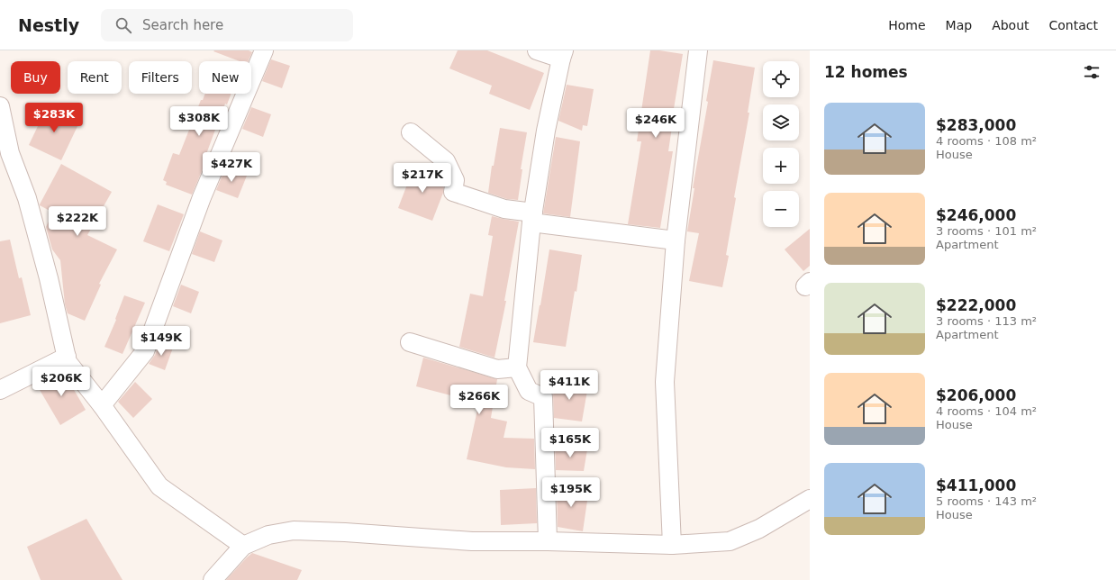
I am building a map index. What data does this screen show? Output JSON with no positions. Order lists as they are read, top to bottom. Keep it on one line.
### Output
{"page":{"header":"Nestly","search":"Search here","nav":["Home","Map","About","Contact"],"heading":"12 homes","map_buttons":["+","−"],"chip":["Buy","Rent","Filters","New"],"list":[{"name":"$283,000","note":"4 rooms · 108 m² · House"},{"name":"$246,000","note":"3 rooms · 101 m² · Apartment"},{"name":"$222,000","note":"3 rooms · 113 m² · Apartment"},{"name":"$206,000","note":"4 rooms · 104 m² · House"},{"name":"$411,000","note":"5 rooms · 143 m² · House"}],"price":["$283K","$308K","$246K","$427K","$217K","$222K","$149K","$206K","$411K","$266K","$165K","$195K"]}}
